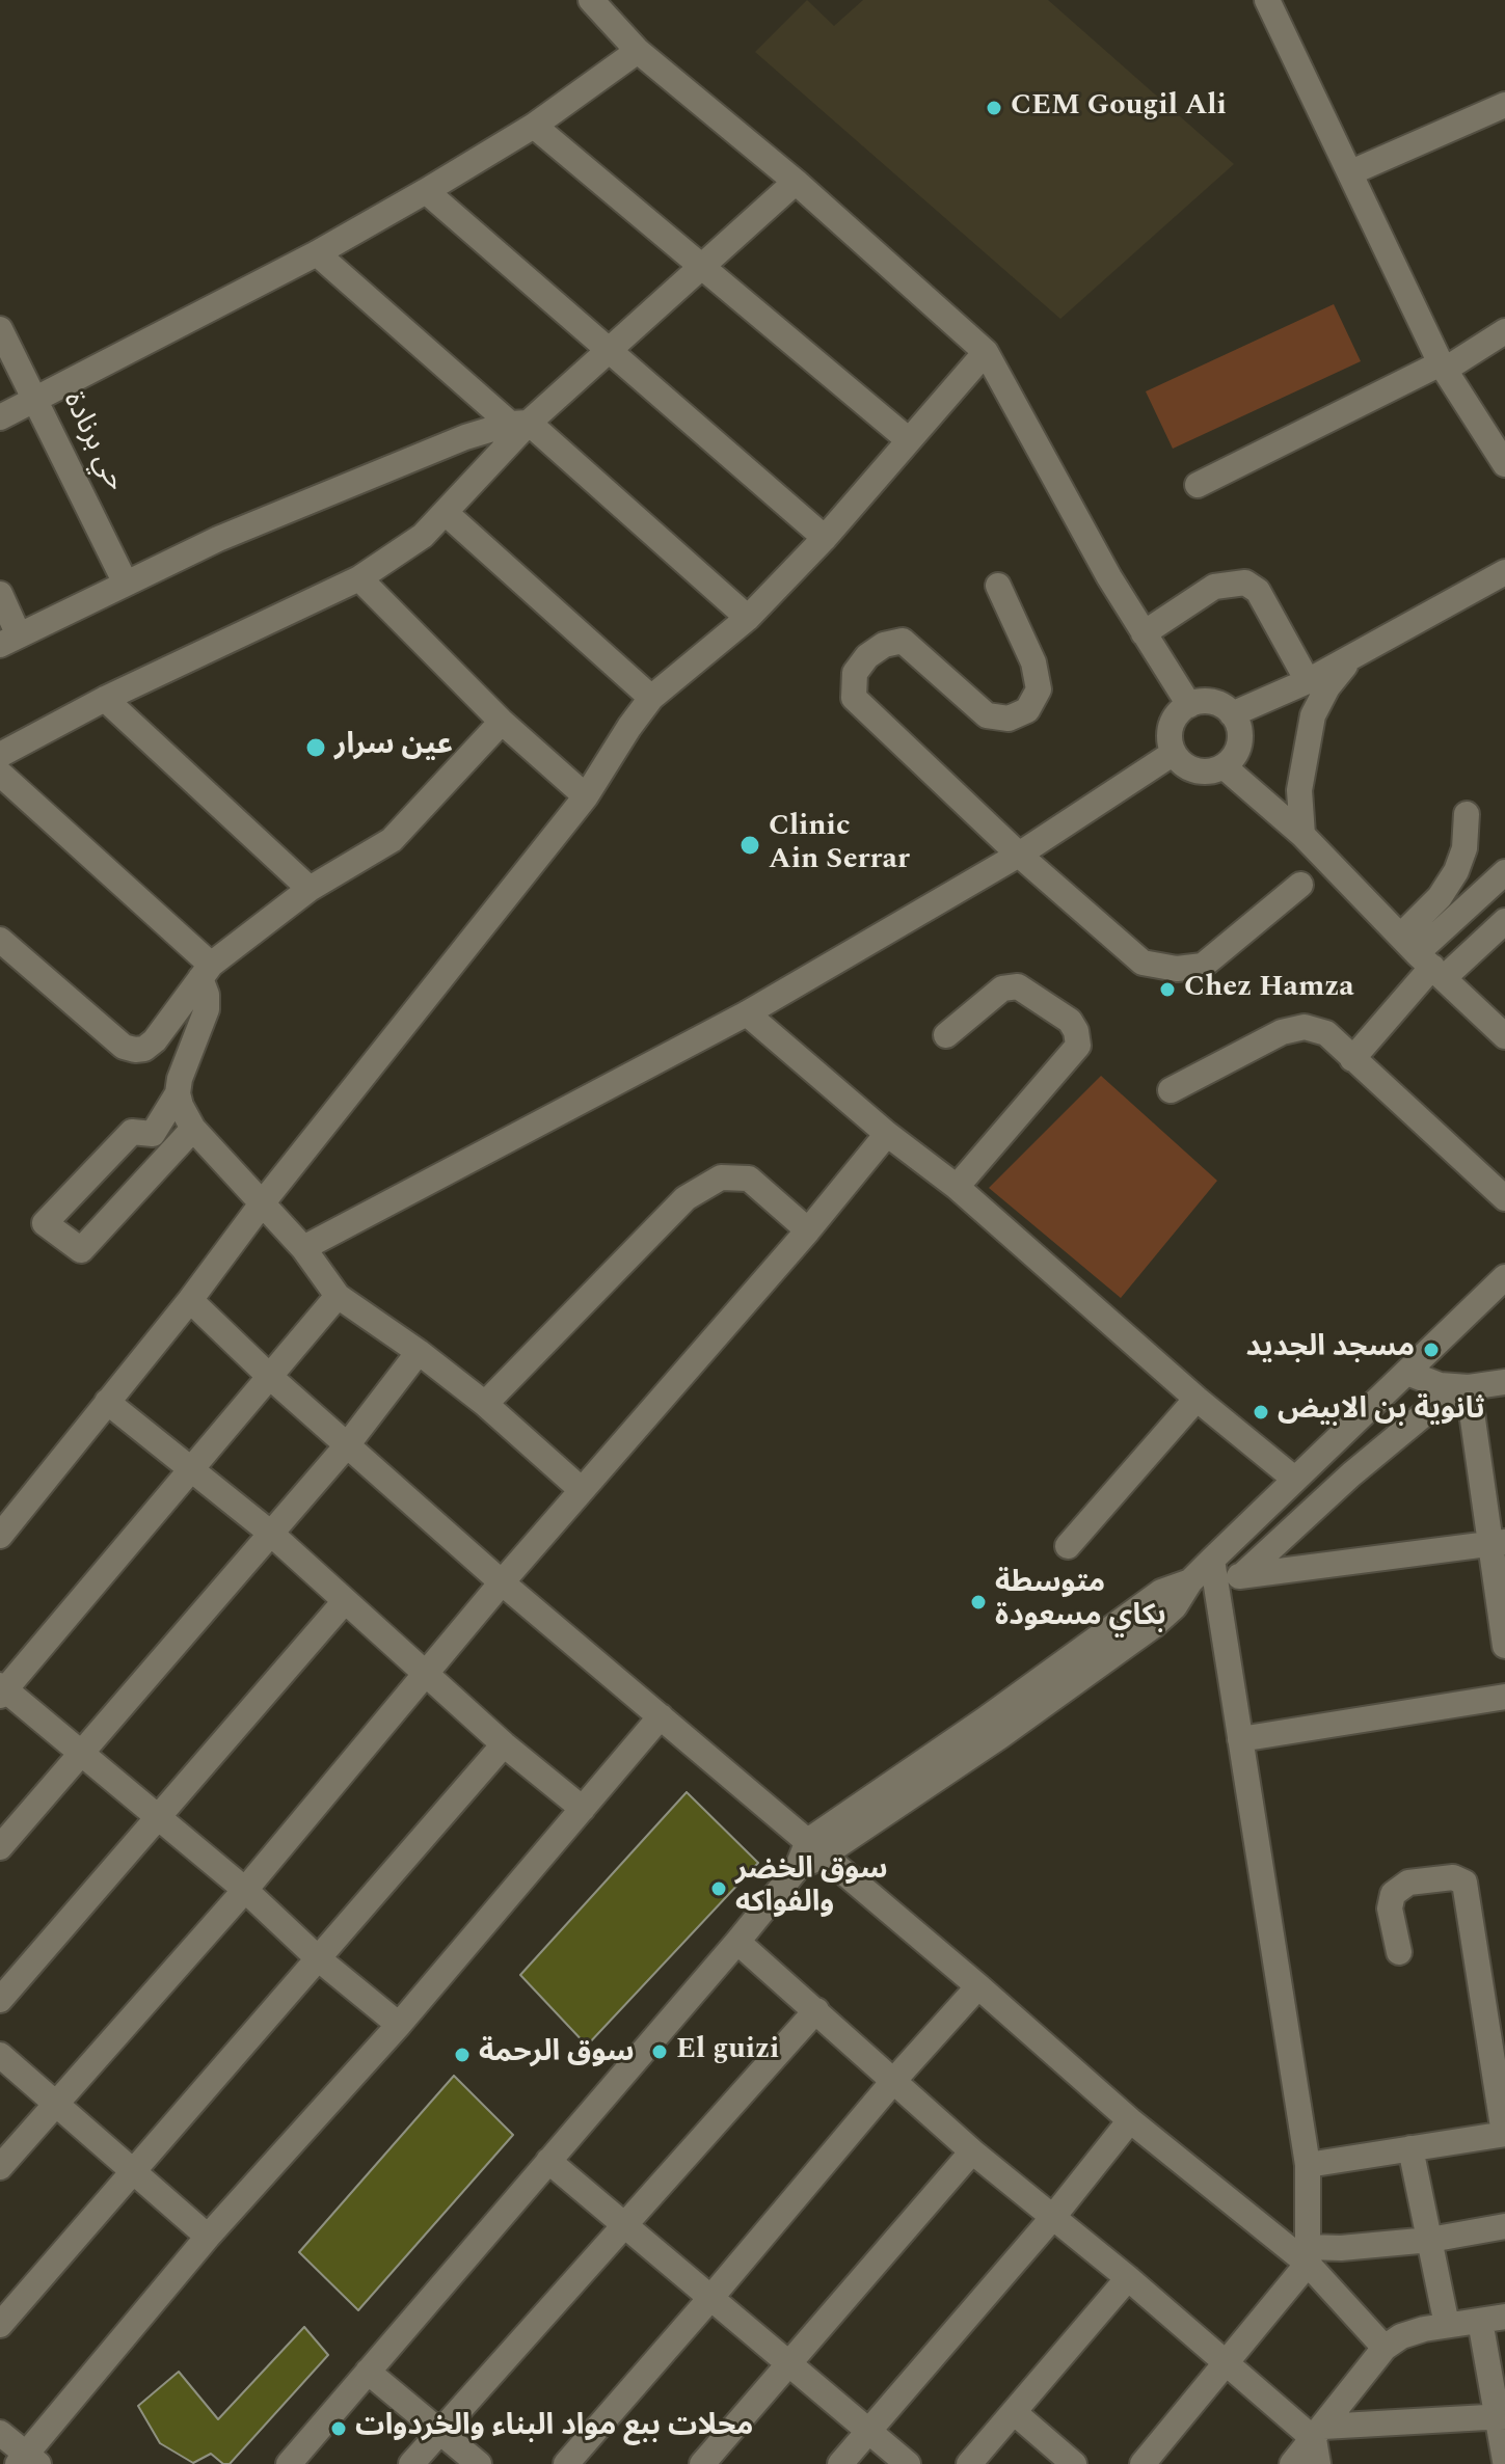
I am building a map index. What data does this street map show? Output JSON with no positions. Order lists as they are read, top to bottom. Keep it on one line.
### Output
{"streets":{"street":["حي برنادة"]},"places":["CEM Gougil Ali","عين سرار","Clinic Ain Serrar","Chez Hamza","مسجد الجديد","ثانوية بن الابيض","متوسطة بكاي مسعودة","سوق الخضر والفواكه","El guizi","سوق الرحمة","محلات ببع مواد البناء والخردوات"]}
